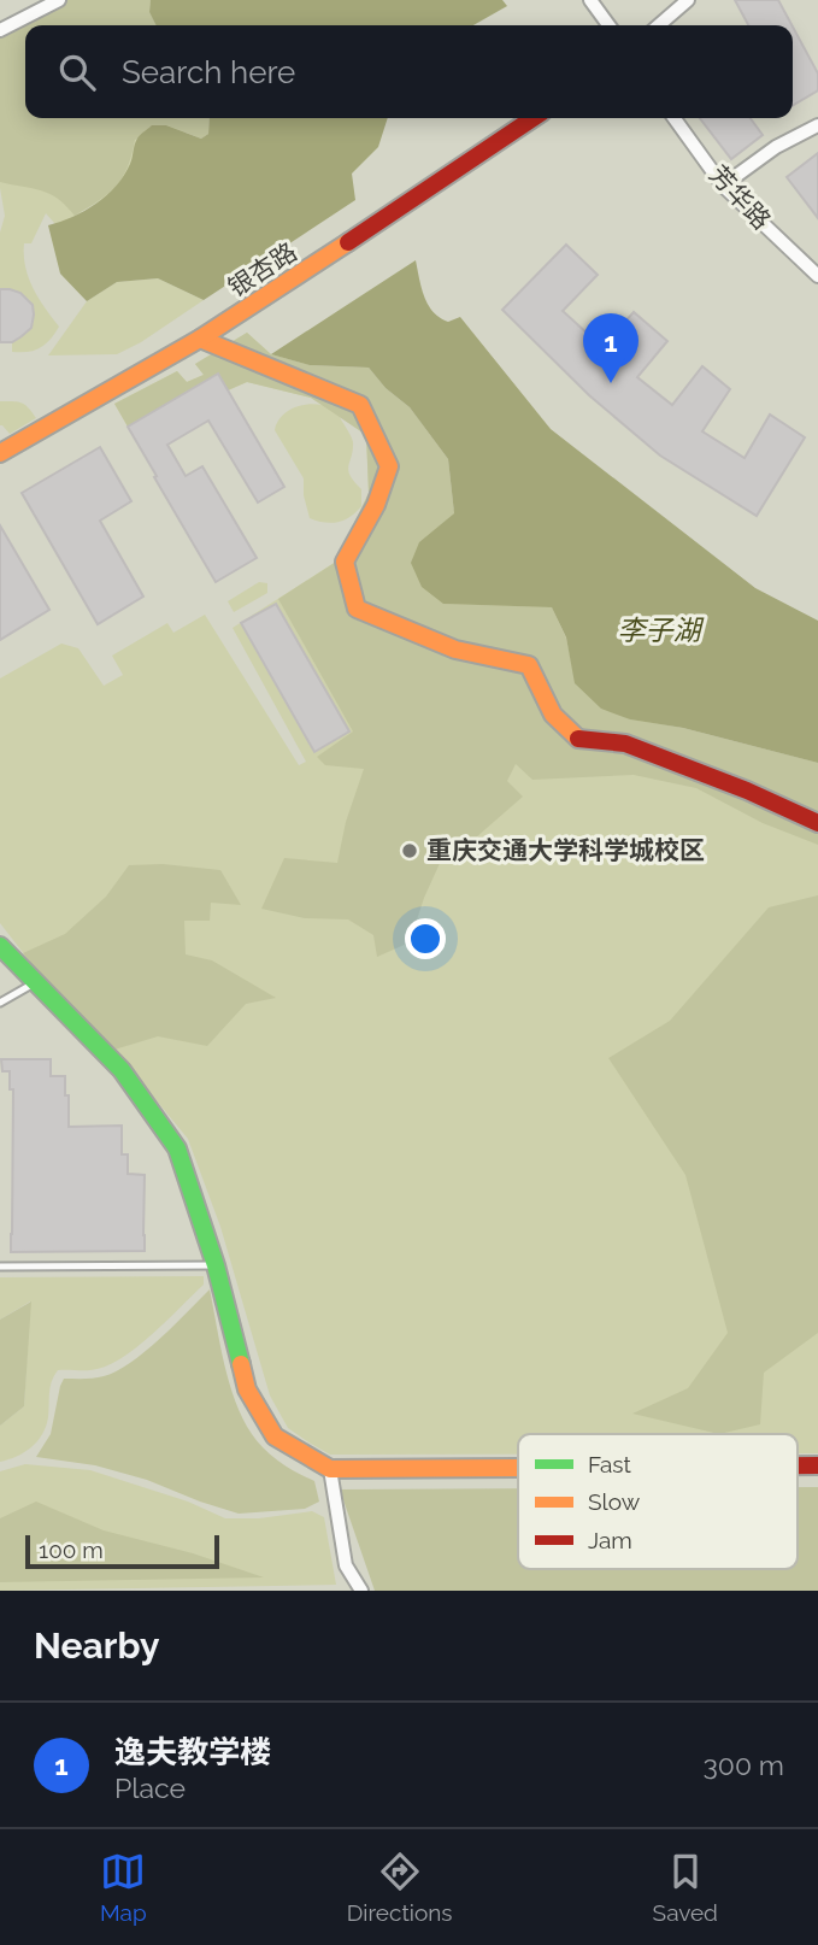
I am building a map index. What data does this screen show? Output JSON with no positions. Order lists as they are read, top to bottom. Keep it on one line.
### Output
{"streets":{"street":["芳华路","银杏路"]},"water":["李子湖"],"places":["重庆交通大学科学城校区"],"legend":["Fast","Slow","Jam"],"scale_bar":"100 m","page":{"search":"Search here","pins":"1","scale":"100 m","heading":"Nearby","list":[{"mark":"1","name":"逸夫教学楼","note":"Place","value":"300 m"}],"nav":["Map","Directions","Saved"]}}
